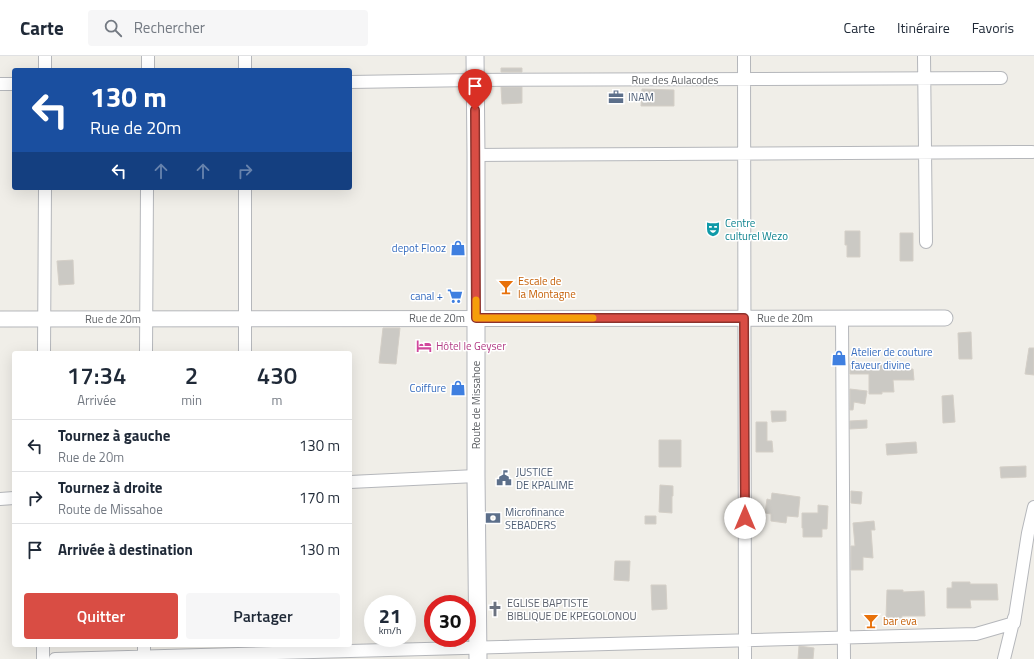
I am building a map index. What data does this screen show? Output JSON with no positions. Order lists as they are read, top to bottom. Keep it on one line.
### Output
{"streets":{"main road":["Route de Missahoe"],"street":["Rue des Aulacodes","Rue de 20m"]},"crossings":[["Rue des Aulacodes","Route de Missahoe"],["Rue de 20m","Route de Missahoe"]],"places":{"office":["INAM"],"theatre":["Centre culturel Wezo"],"shop":["depot Flooz","Atelier de couture faveur divine","Coiffure"],"bar":["Escale de la Montagne","bar eva"],"supermarket":["canal +"],"hotel":["Hôtel le Geyser"],"public building":["JUSTICE DE KPALIME"],"bank":["Microfinance SEBADERS"],"church":["EGLISE BAPTISTE BIBLIQUE DE KPEGOLONOU"]},"page":{"header":"Carte","search":"Rechercher","nav":["Carte","Itinéraire","Favoris"],"turn":["130 m","Rue de 20m"],"eta":["17:34","Arrivée","2","min","430","m"],"list":[{"name":"Tournez à gauche","note":"Rue de 20m","value":"130 m"},{"name":"Tournez à droite","note":"Route de Missahoe","value":"170 m"},{"name":"Arrivée à destination","value":"130 m"}],"buttons":["Quitter","Partager"],"speed":"21 km/h","limit":"30"}}
